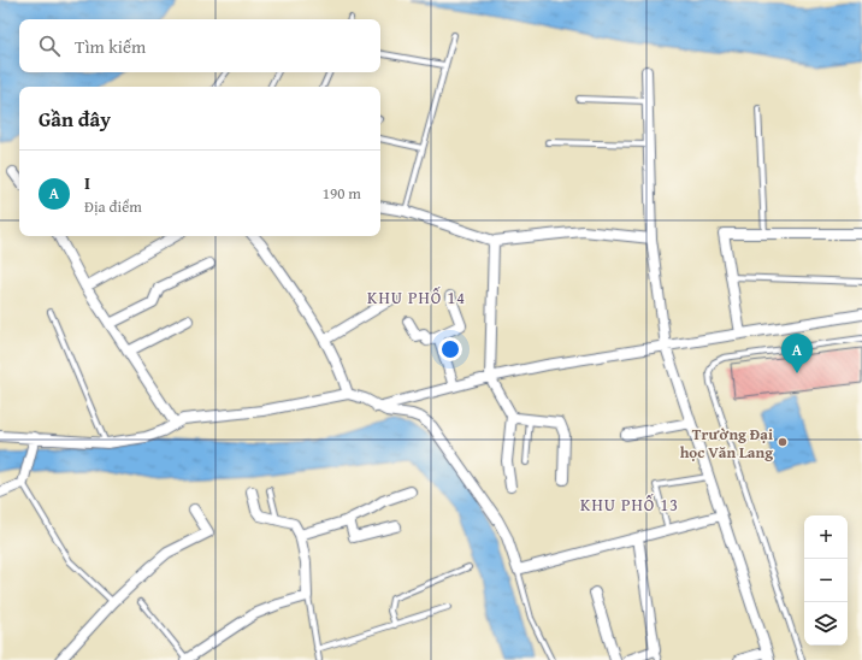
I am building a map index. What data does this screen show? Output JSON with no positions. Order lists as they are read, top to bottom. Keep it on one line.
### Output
{"districts":["KHU PHỐ 14","KHU PHỐ 13"],"places":["Trường Đại học Văn Lang"],"page":{"search":"Tìm kiếm","heading":"Gần đây","list":[{"mark":"A","name":"I","note":"Địa điểm","value":"190 m"}],"pins":"A","map_buttons":["+","−"]}}
